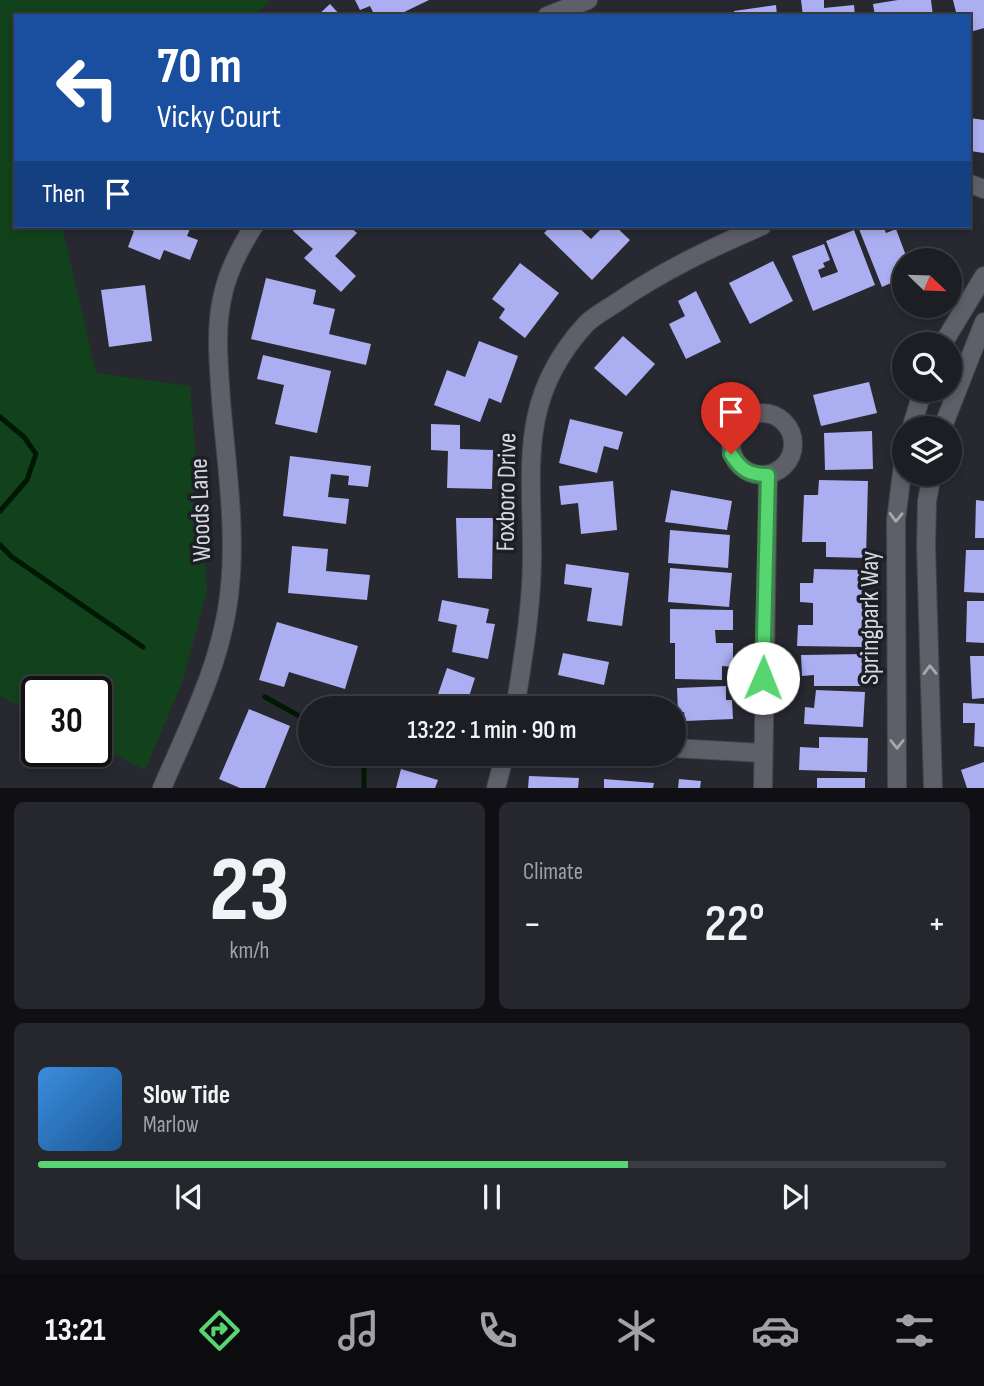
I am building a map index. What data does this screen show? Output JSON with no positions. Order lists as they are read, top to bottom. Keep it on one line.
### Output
{"streets":{"street":["Foxboro Drive","Woods Lane","Springpark Way"]},"north":"bottom right","page":{"turn":["70 m","Vicky Court"],"then":"Then","limit":"30","trip":"13:22 · 1 min · 90 m","tile":[["23","km/h"],"Climate"],"heat":["−","22°","+"],"song":["Slow Tide","Marlow"],"tabs":"13:21"}}
